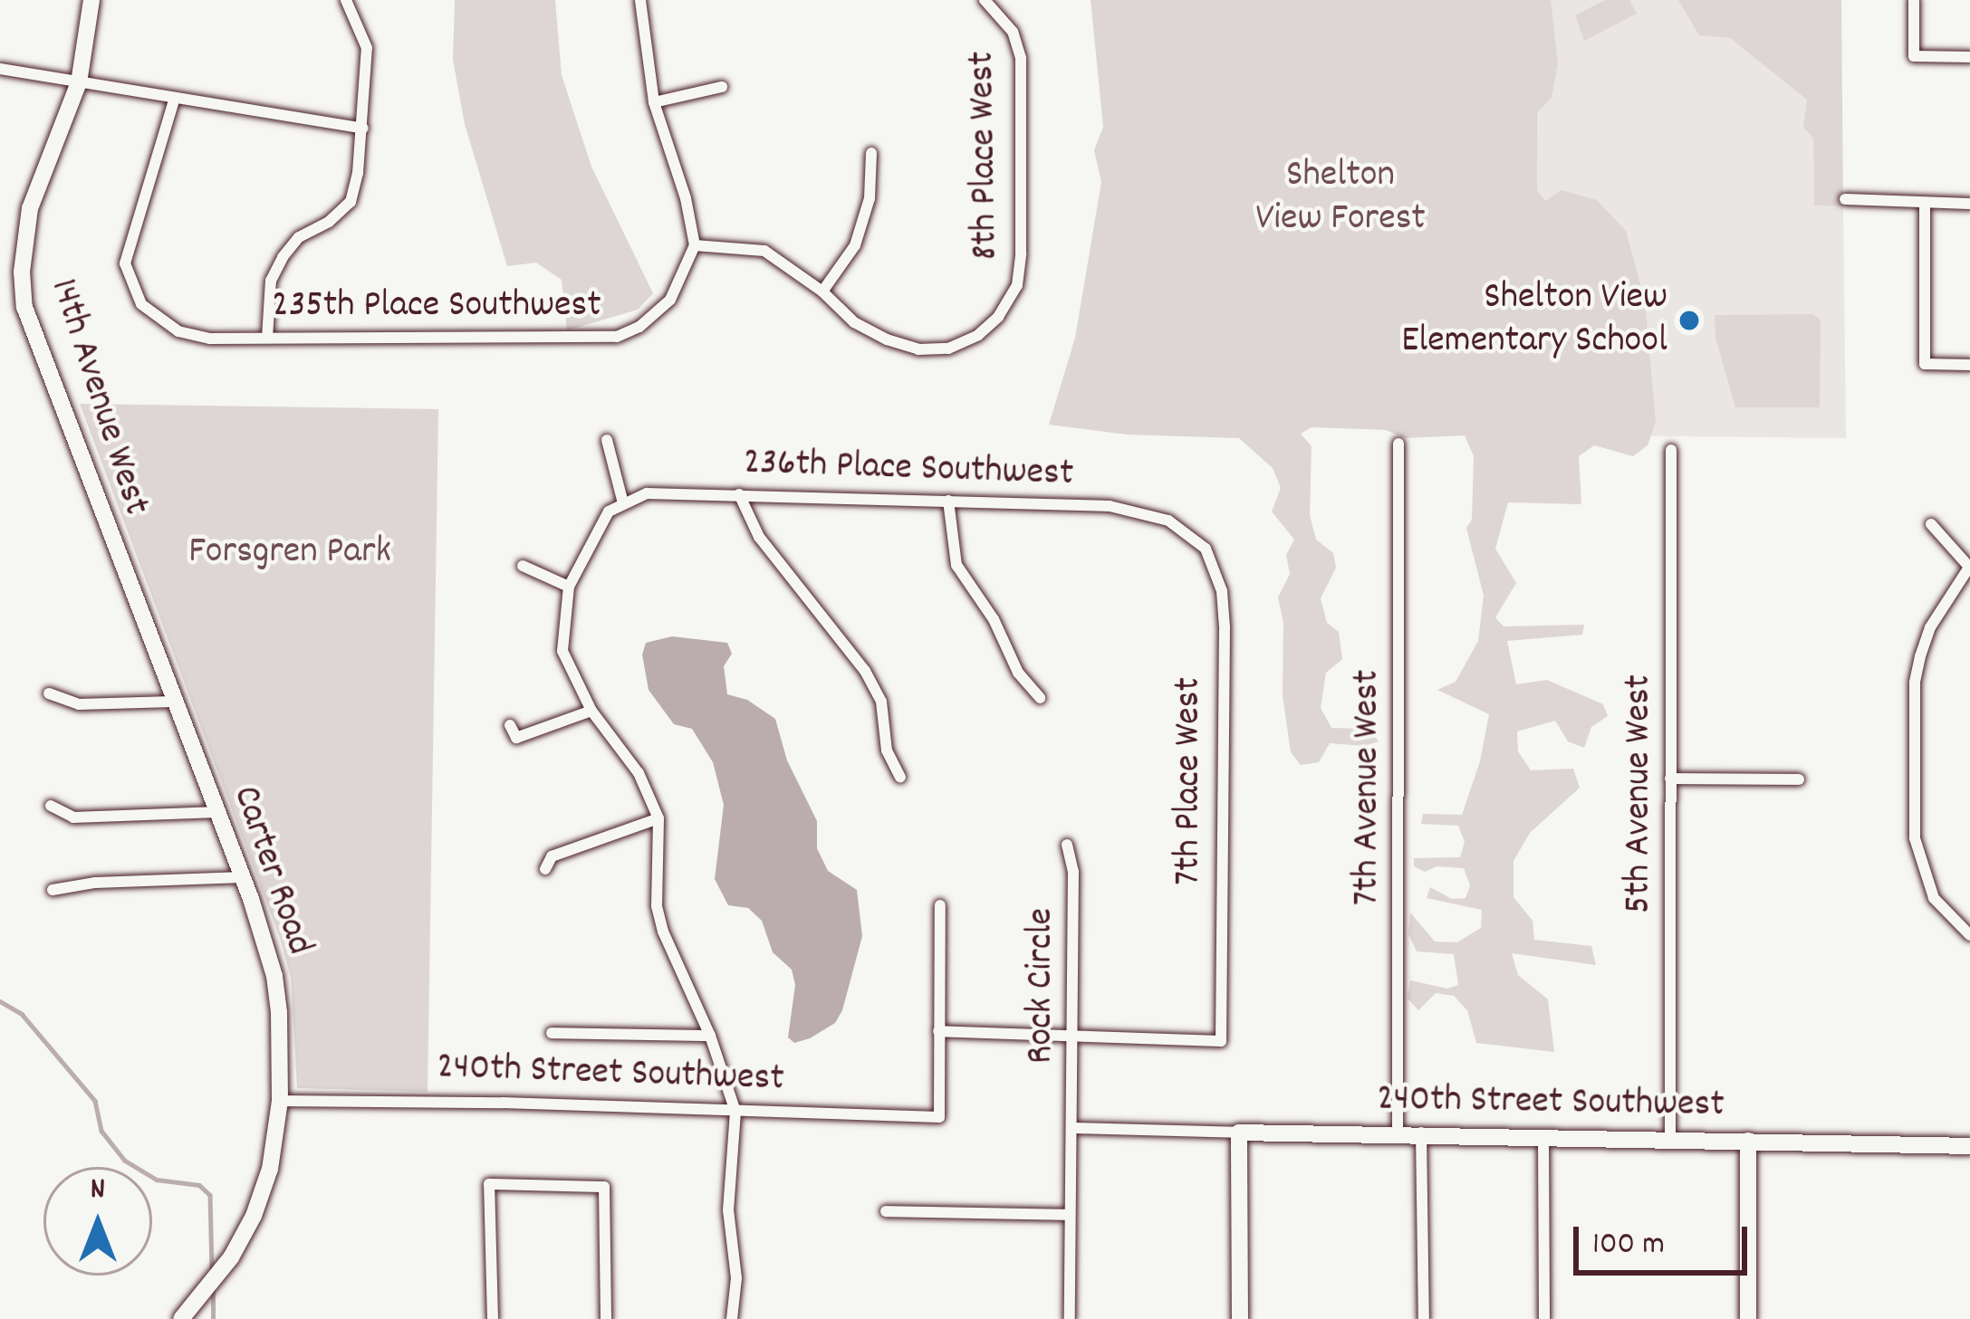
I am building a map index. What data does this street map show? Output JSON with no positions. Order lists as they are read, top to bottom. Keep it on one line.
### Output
{"streets":{"street":["8th Place West","235th Place Southwest","14th Avenue West","236th Place Southwest","7th Place West","7th Avenue West","5th Avenue West","Carter Road","Rock Circle","240th Street Southwest"]},"crossings":[["14th Avenue West","Carter Road"],["236th Place Southwest","7th Place West"],["7th Place West","Rock Circle"],["7th Avenue West","240th Street Southwest"],["5th Avenue West","240th Street Southwest"],["Carter Road","240th Street Southwest"],["Rock Circle","240th Street Southwest"]],"parks":["Shelton View Forest","Forsgren Park"],"places":["Shelton View Elementary School"],"scale_bar":"100 m","north":"top"}
